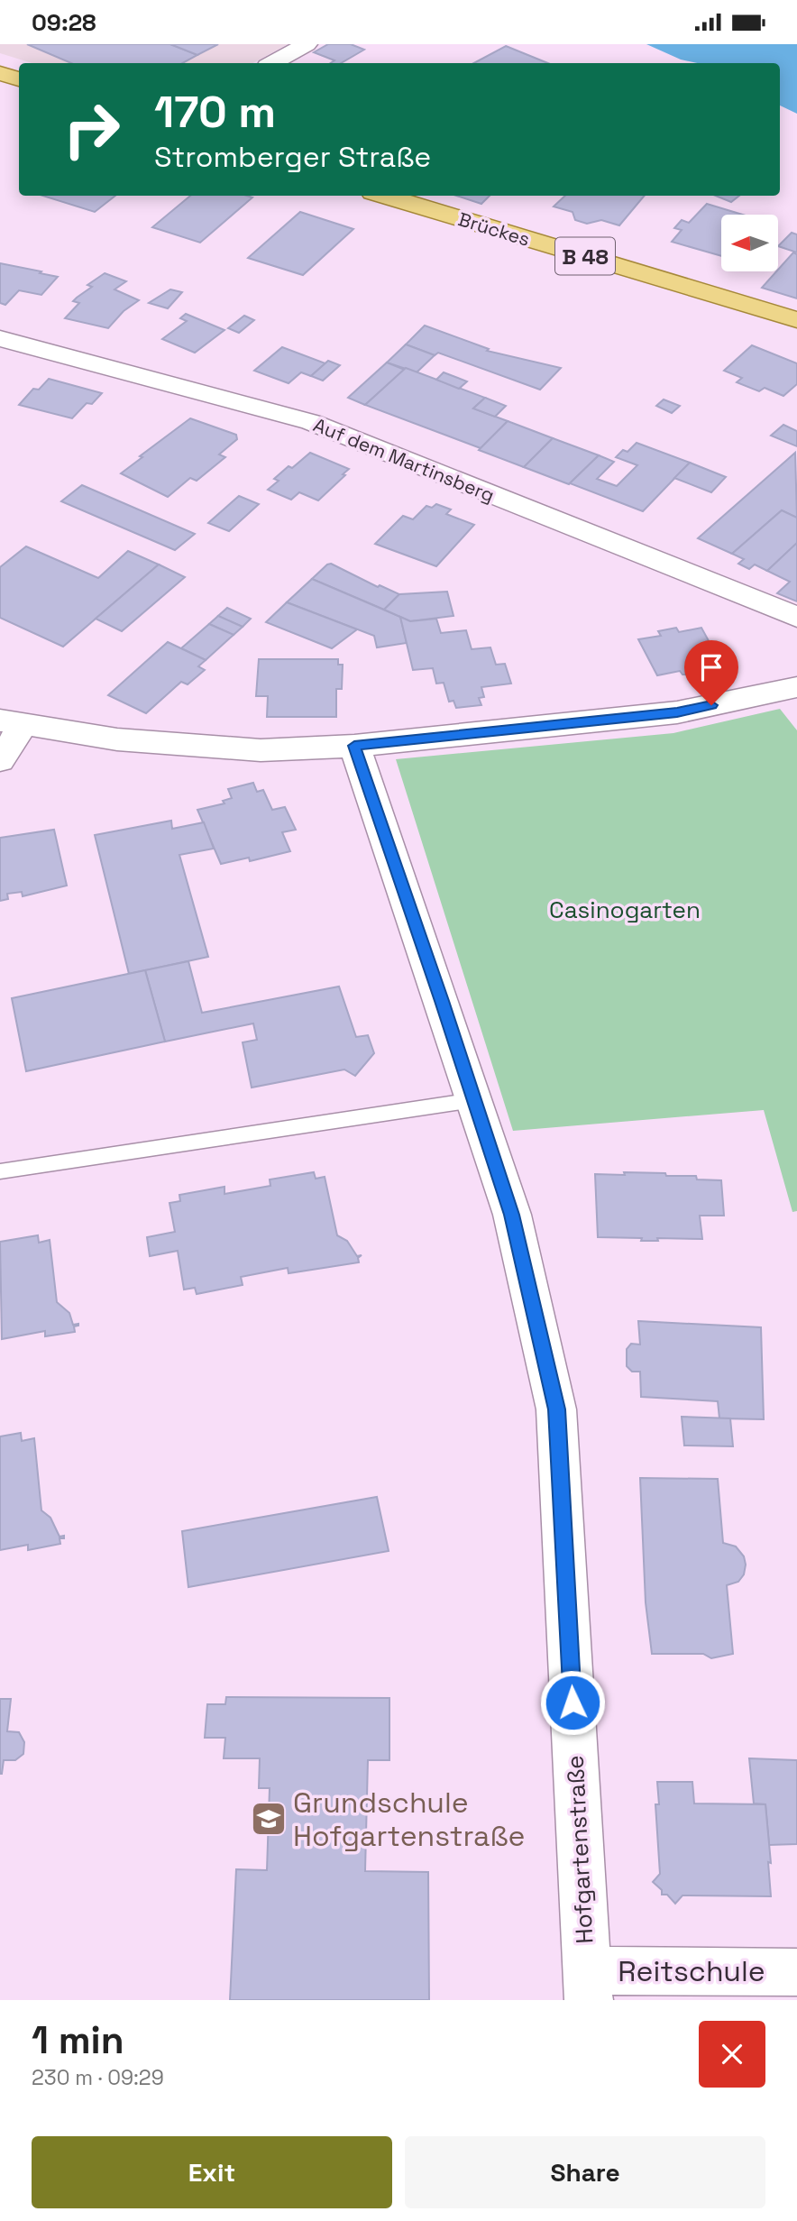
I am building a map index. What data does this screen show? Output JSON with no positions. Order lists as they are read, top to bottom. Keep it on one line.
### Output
{"streets":{"main road":["Brückes","B 48"],"street":["Auf dem Martinsberg","Hofgartenstraße","Reitschule"]},"crossings":[["Hofgartenstraße","Reitschule"]],"parks":["Casinogarten"],"places":{"school or university":["Grundschule Hofgartenstraße"]},"north":"left","page":{"status":"09:28","turn":["170 m","Stromberger Straße"],"heading":["1 min","230 m · 09:29"],"buttons":["Exit","Share"]}}
